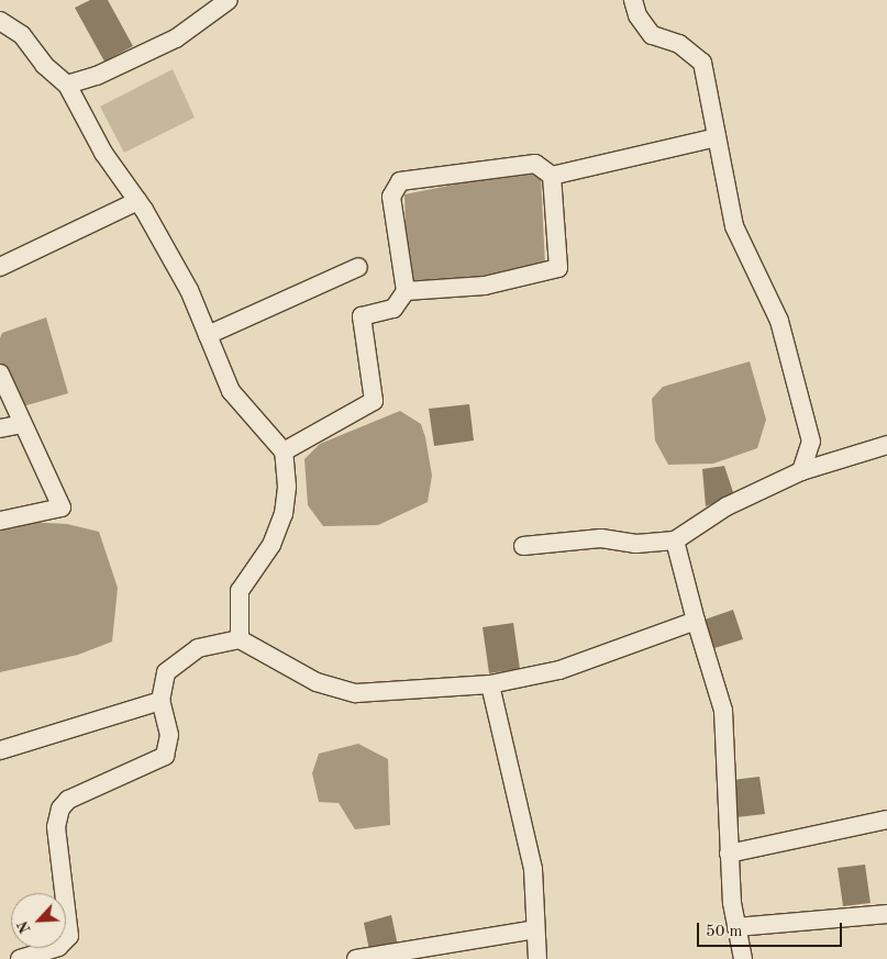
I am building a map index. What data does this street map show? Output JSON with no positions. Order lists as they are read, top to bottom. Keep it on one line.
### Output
{"scale_bar":"50 m","north":"bottom left"}
